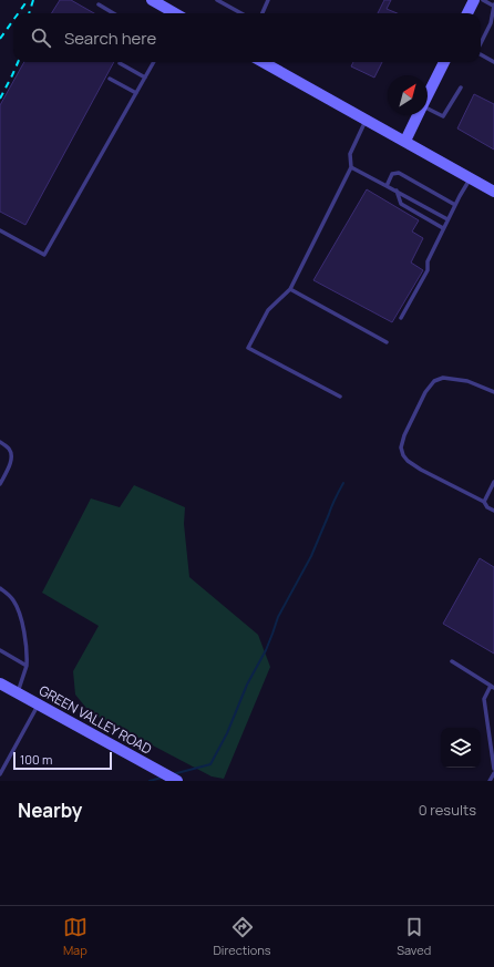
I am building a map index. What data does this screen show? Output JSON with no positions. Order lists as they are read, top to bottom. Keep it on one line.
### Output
{"streets":{"main road":["GREEN VALLEY ROAD"]},"scale_bar":"100 m","north":"top right","page":{"search":"Search here","scale":"100 m","heading":["Nearby","0 results"],"nav":["Map","Directions","Saved"]}}
